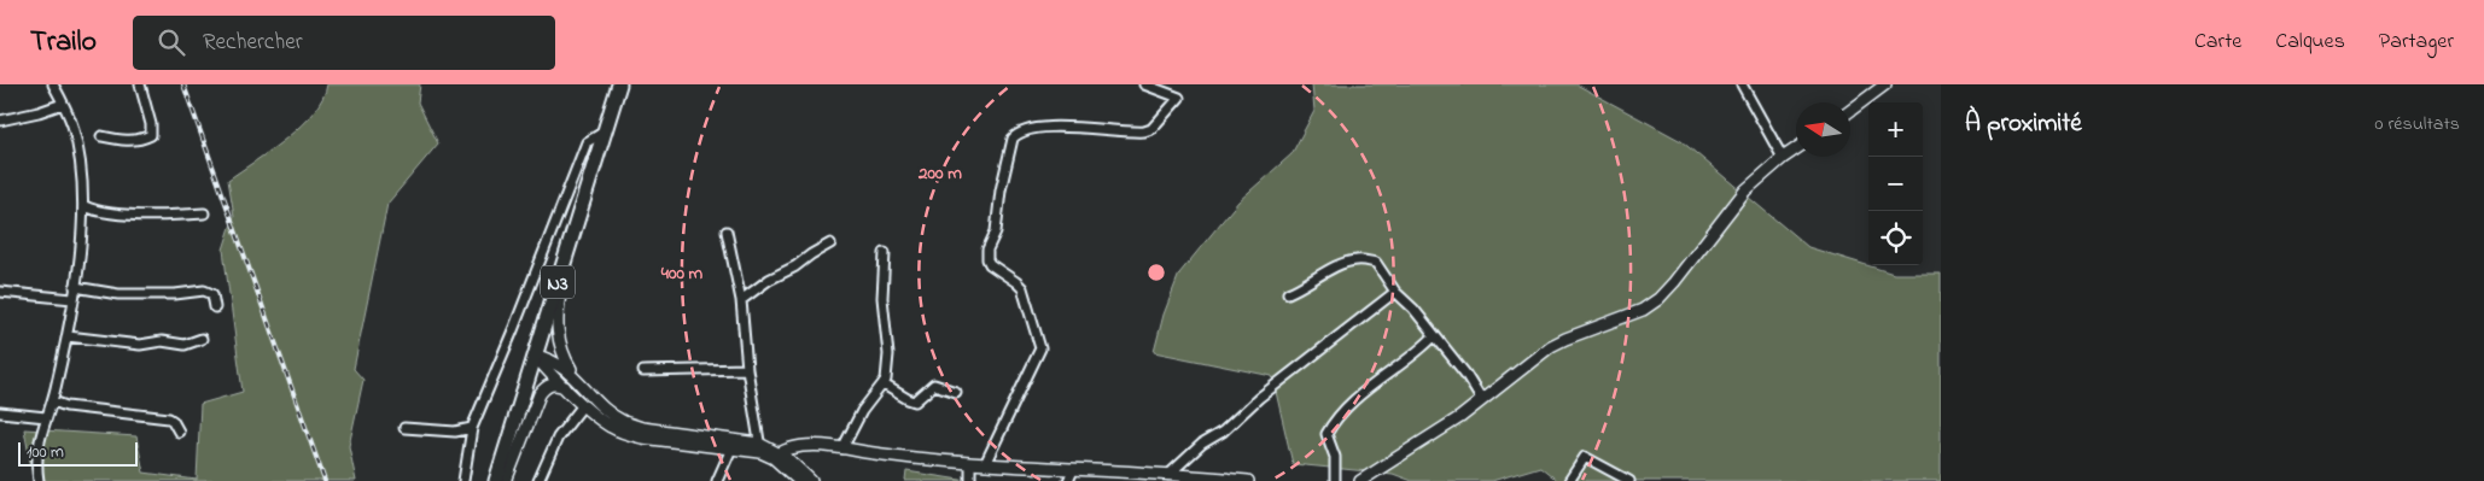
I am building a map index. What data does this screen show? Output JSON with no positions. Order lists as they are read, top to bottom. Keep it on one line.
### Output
{"streets":{"highway":["N3"]},"scale_bar":"100 m","north":"left","page":{"header":"Trailo","search":"Rechercher","nav":["Carte","Calques","Partager"],"heading":["À proximité","0 résultats"],"map_buttons":["+","−"],"scale":"100 m"},"rings":["200 m","400 m"]}
